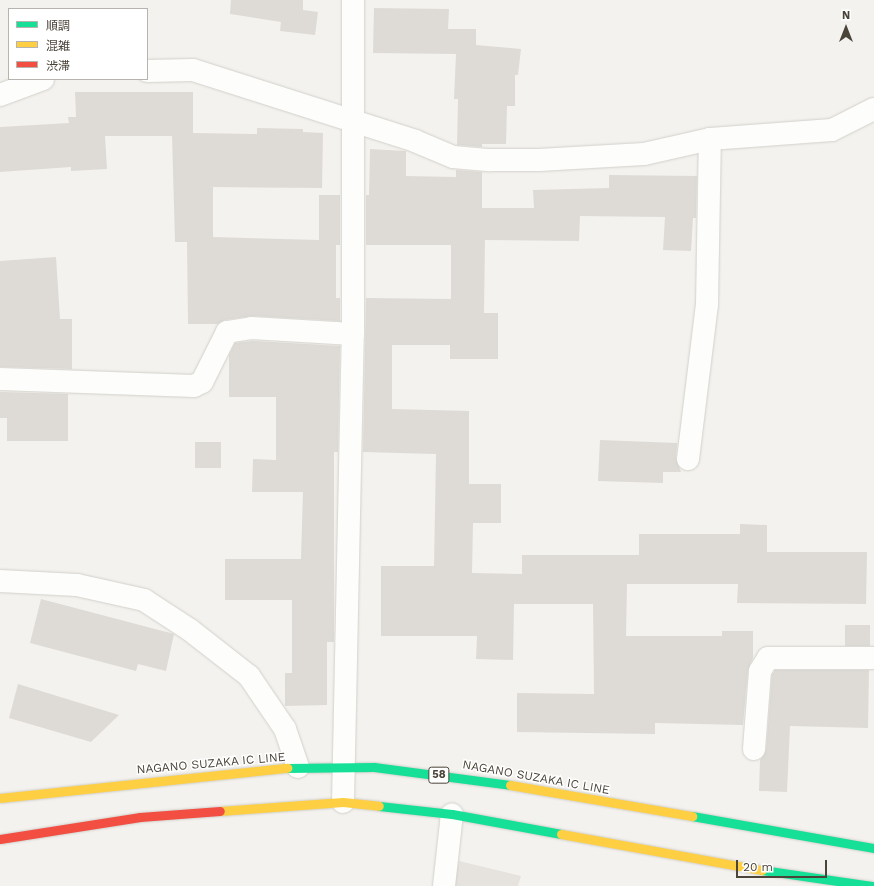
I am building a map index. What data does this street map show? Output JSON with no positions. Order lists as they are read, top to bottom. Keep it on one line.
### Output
{"streets":{"main road":["NAGANO SUZAKA IC LINE","58"]},"legend":["順調","混雑","渋滞"],"scale_bar":"20 m","north":"top"}
